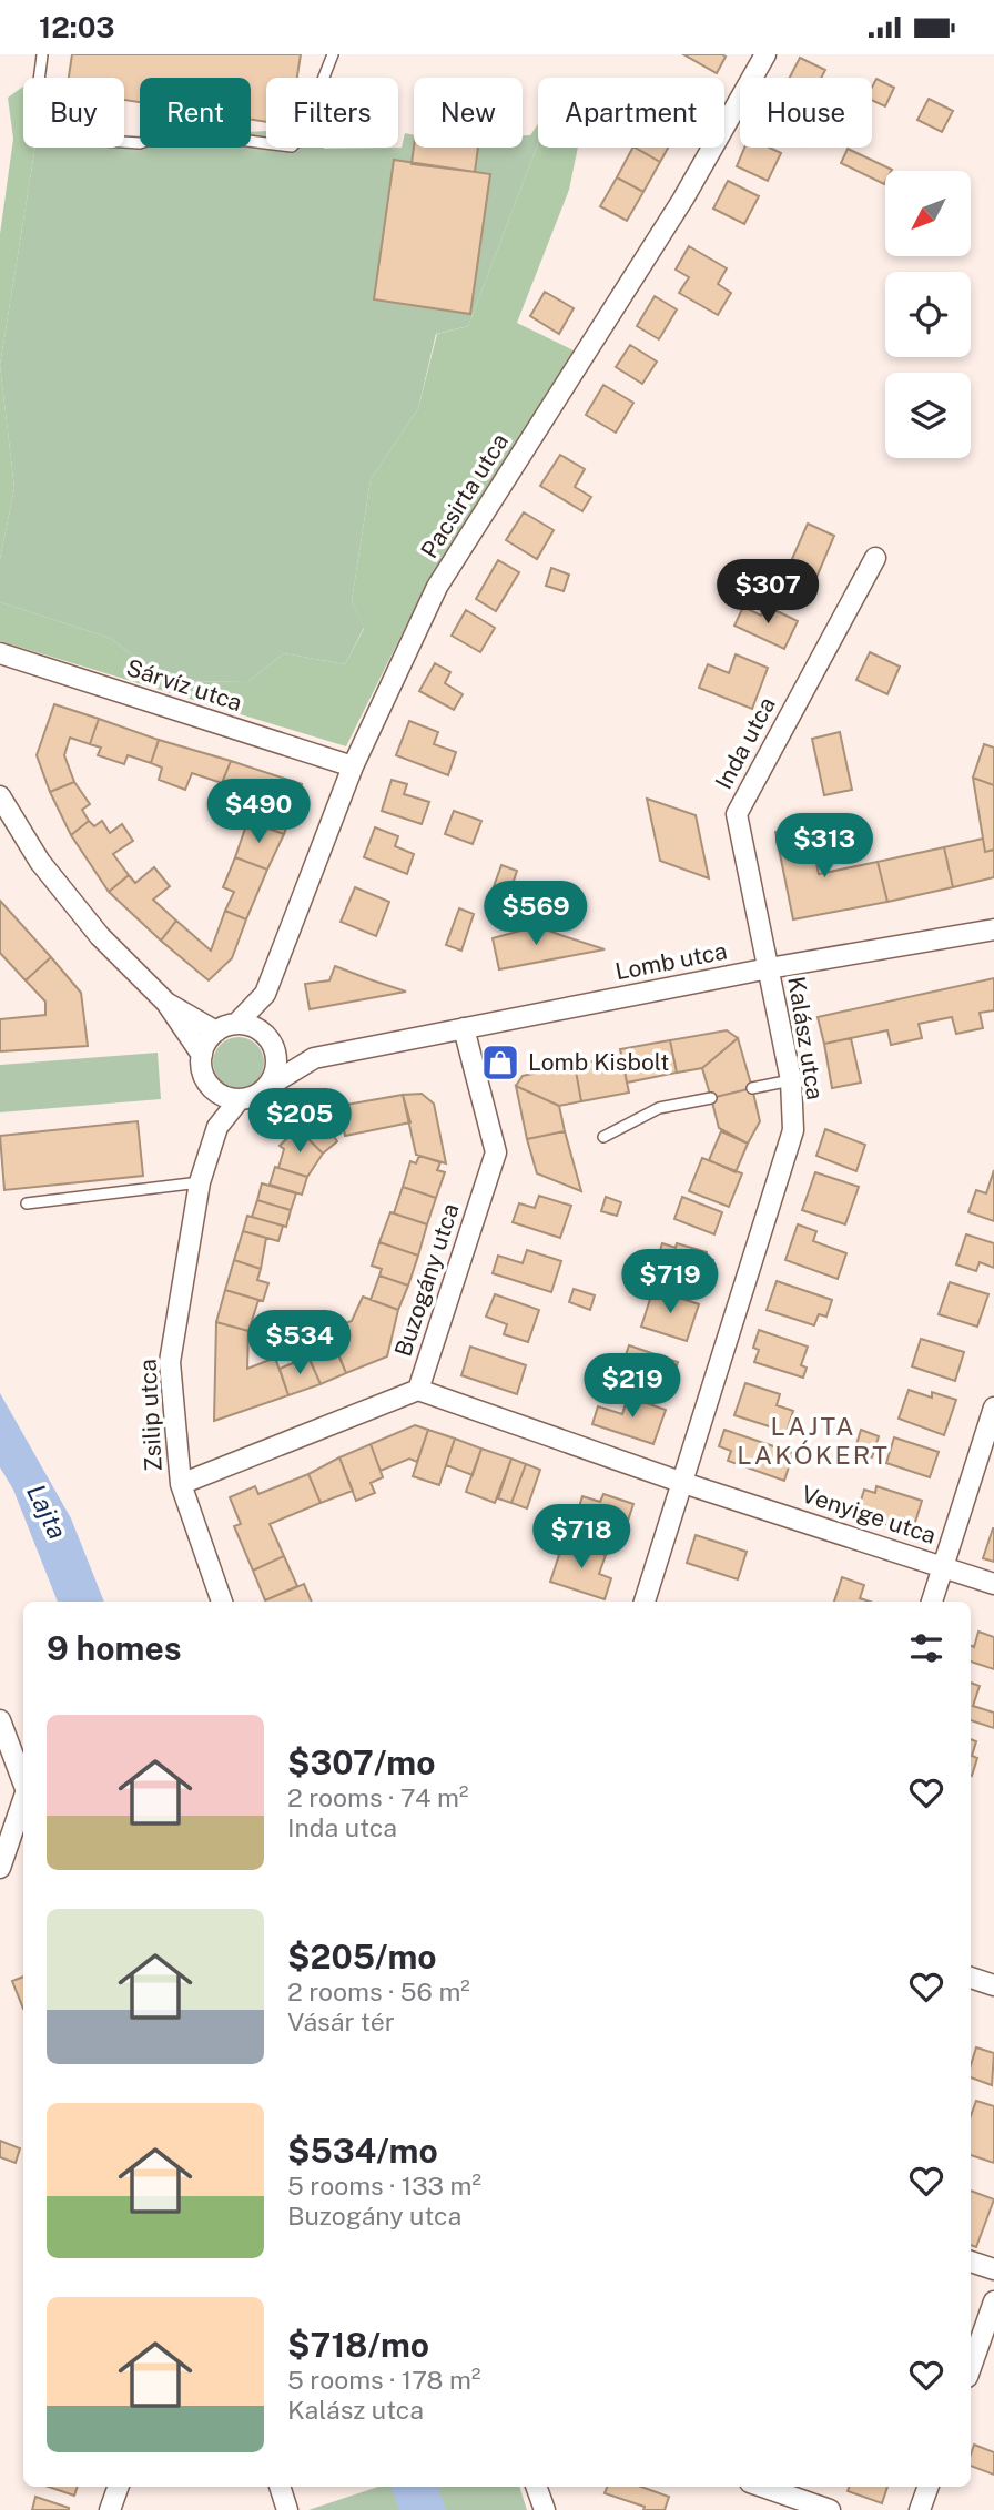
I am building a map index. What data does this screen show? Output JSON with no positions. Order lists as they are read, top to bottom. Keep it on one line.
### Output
{"streets":{"street":["Pacsirta utca","Sárvíz utca","Inda utca","Lomb utca","Kalász utca","Buzogány utca","Zsilip utca","Venyige utca"]},"crossings":[["Pacsirta utca","Sárvíz utca"],["Inda utca","Lomb utca"],["Inda utca","Kalász utca"],["Lomb utca","Kalász utca"],["Lomb utca","Buzogány utca"],["Kalász utca","Venyige utca"],["Buzogány utca","Zsilip utca"],["Buzogány utca","Venyige utca"]],"districts":["LAJTA LAKÓKERT"],"water":["Lajta"],"places":{"shop":["Lomb Kisbolt"]},"north":"bottom left","page":{"status":"12:03","chip":["Buy","Rent","Filters","New","Apartment","House"],"price":["$307","$490","$313","$569","$205","$719","$534","$219","$718"],"heading":"9 homes","list":[{"name":"$307/mo","note":"2 rooms · 74 m² · Inda utca"},{"name":"$205/mo","note":"2 rooms · 56 m² · Vásár tér"},{"name":"$534/mo","note":"5 rooms · 133 m² · Buzogány utca"},{"name":"$718/mo","note":"5 rooms · 178 m² · Kalász utca"}]}}
